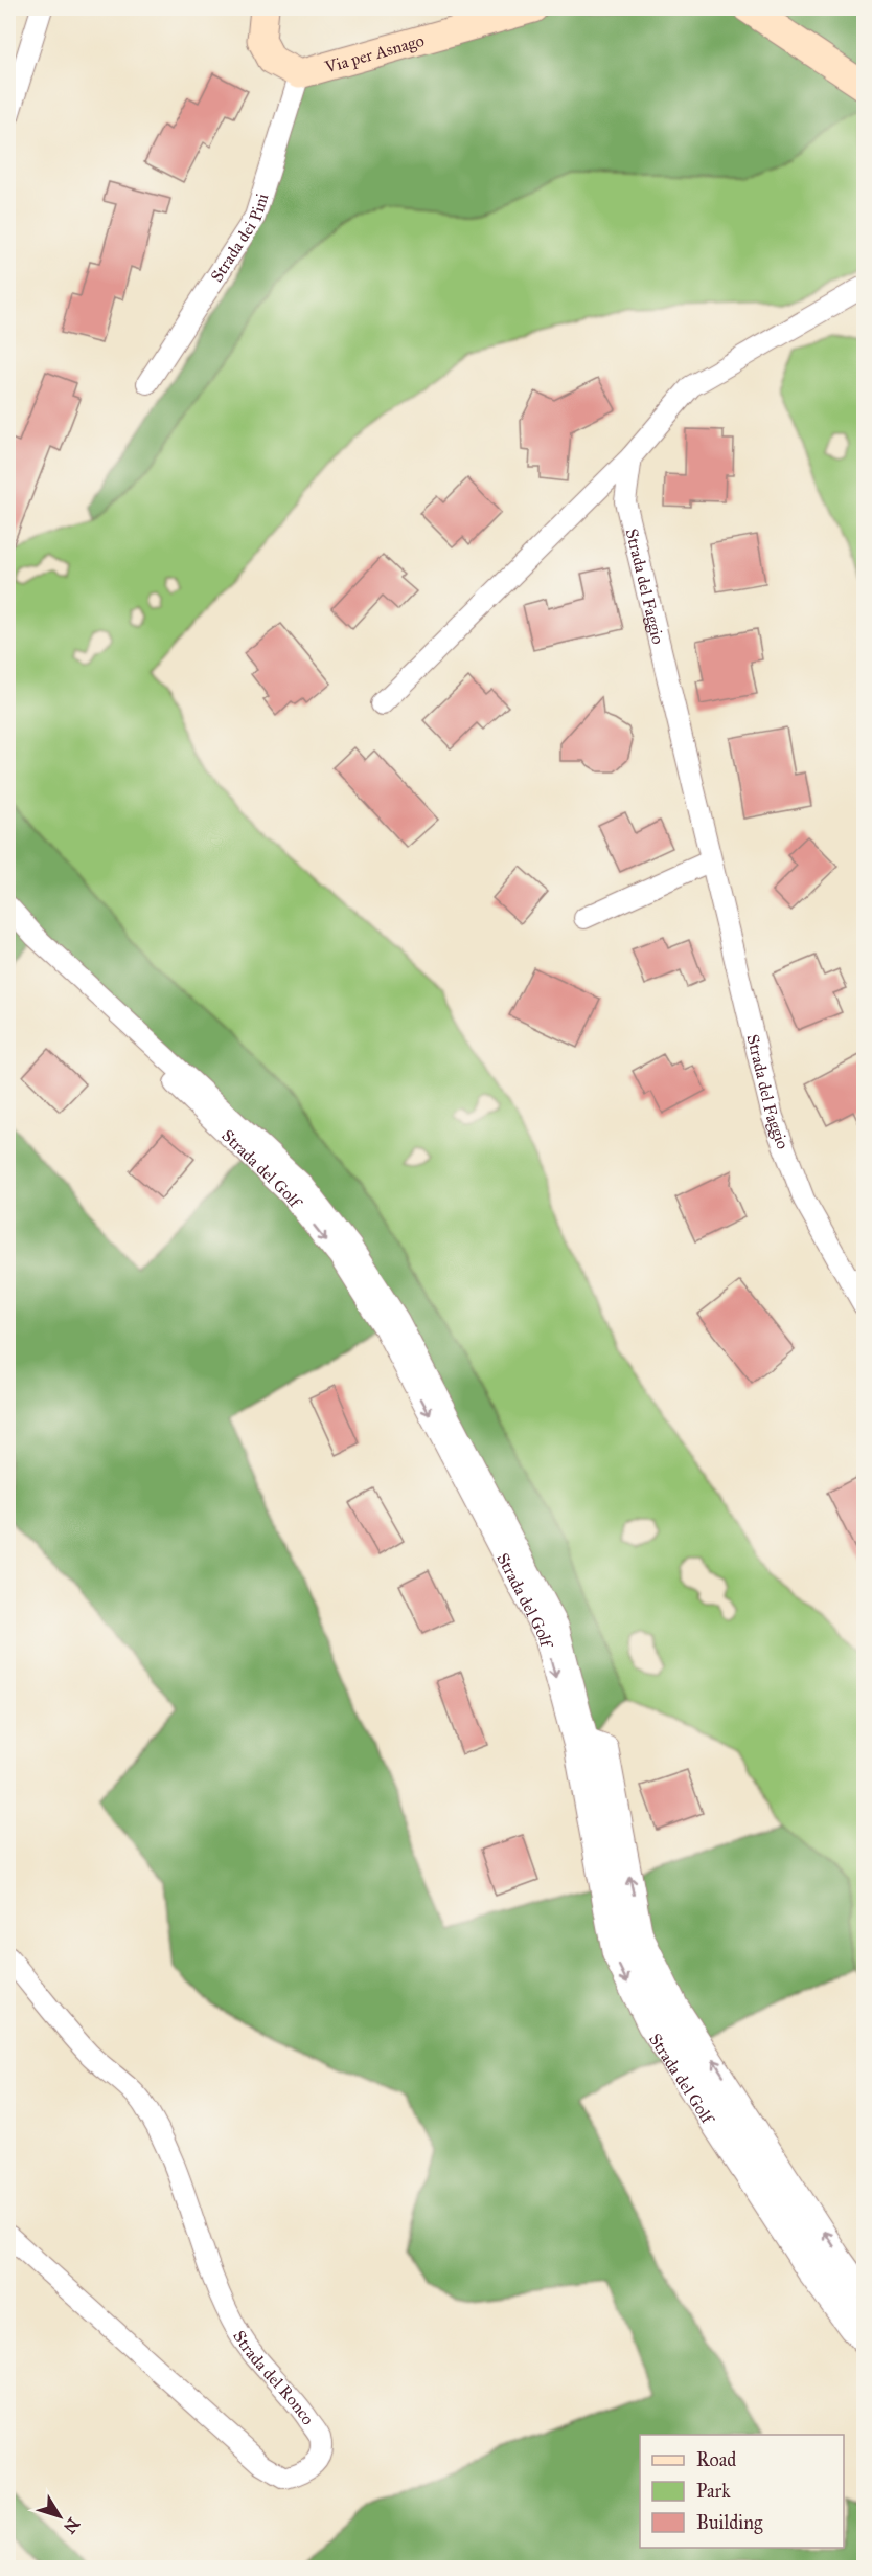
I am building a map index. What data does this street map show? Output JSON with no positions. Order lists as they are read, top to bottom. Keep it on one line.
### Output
{"streets":{"street":["Via per Asnago","Strada dei Pini","Strada del Faggio","Strada del Golf","Strada del Ronco"]},"crossings":[["Via per Asnago","Strada dei Pini"]],"legend":["Road","Park","Building"],"north":"bottom right"}
